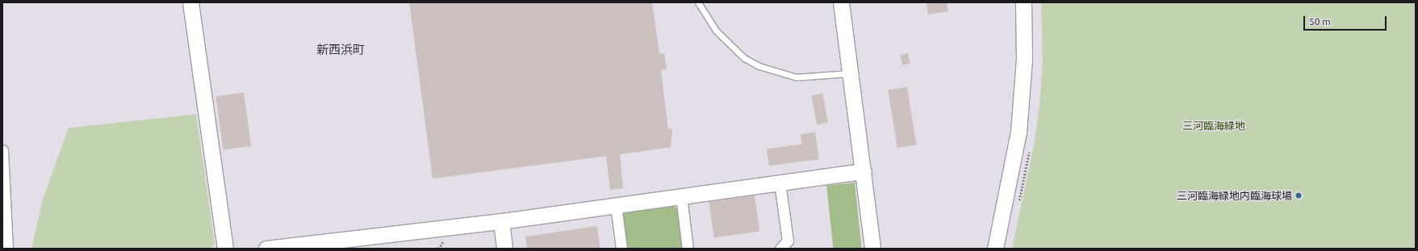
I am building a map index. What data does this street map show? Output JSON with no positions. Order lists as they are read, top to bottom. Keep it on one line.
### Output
{"districts":["新西浜町"],"parks":["三河臨海緑地"],"places":["三河臨海緑地内臨海球場"],"scale_bar":"50 m"}
